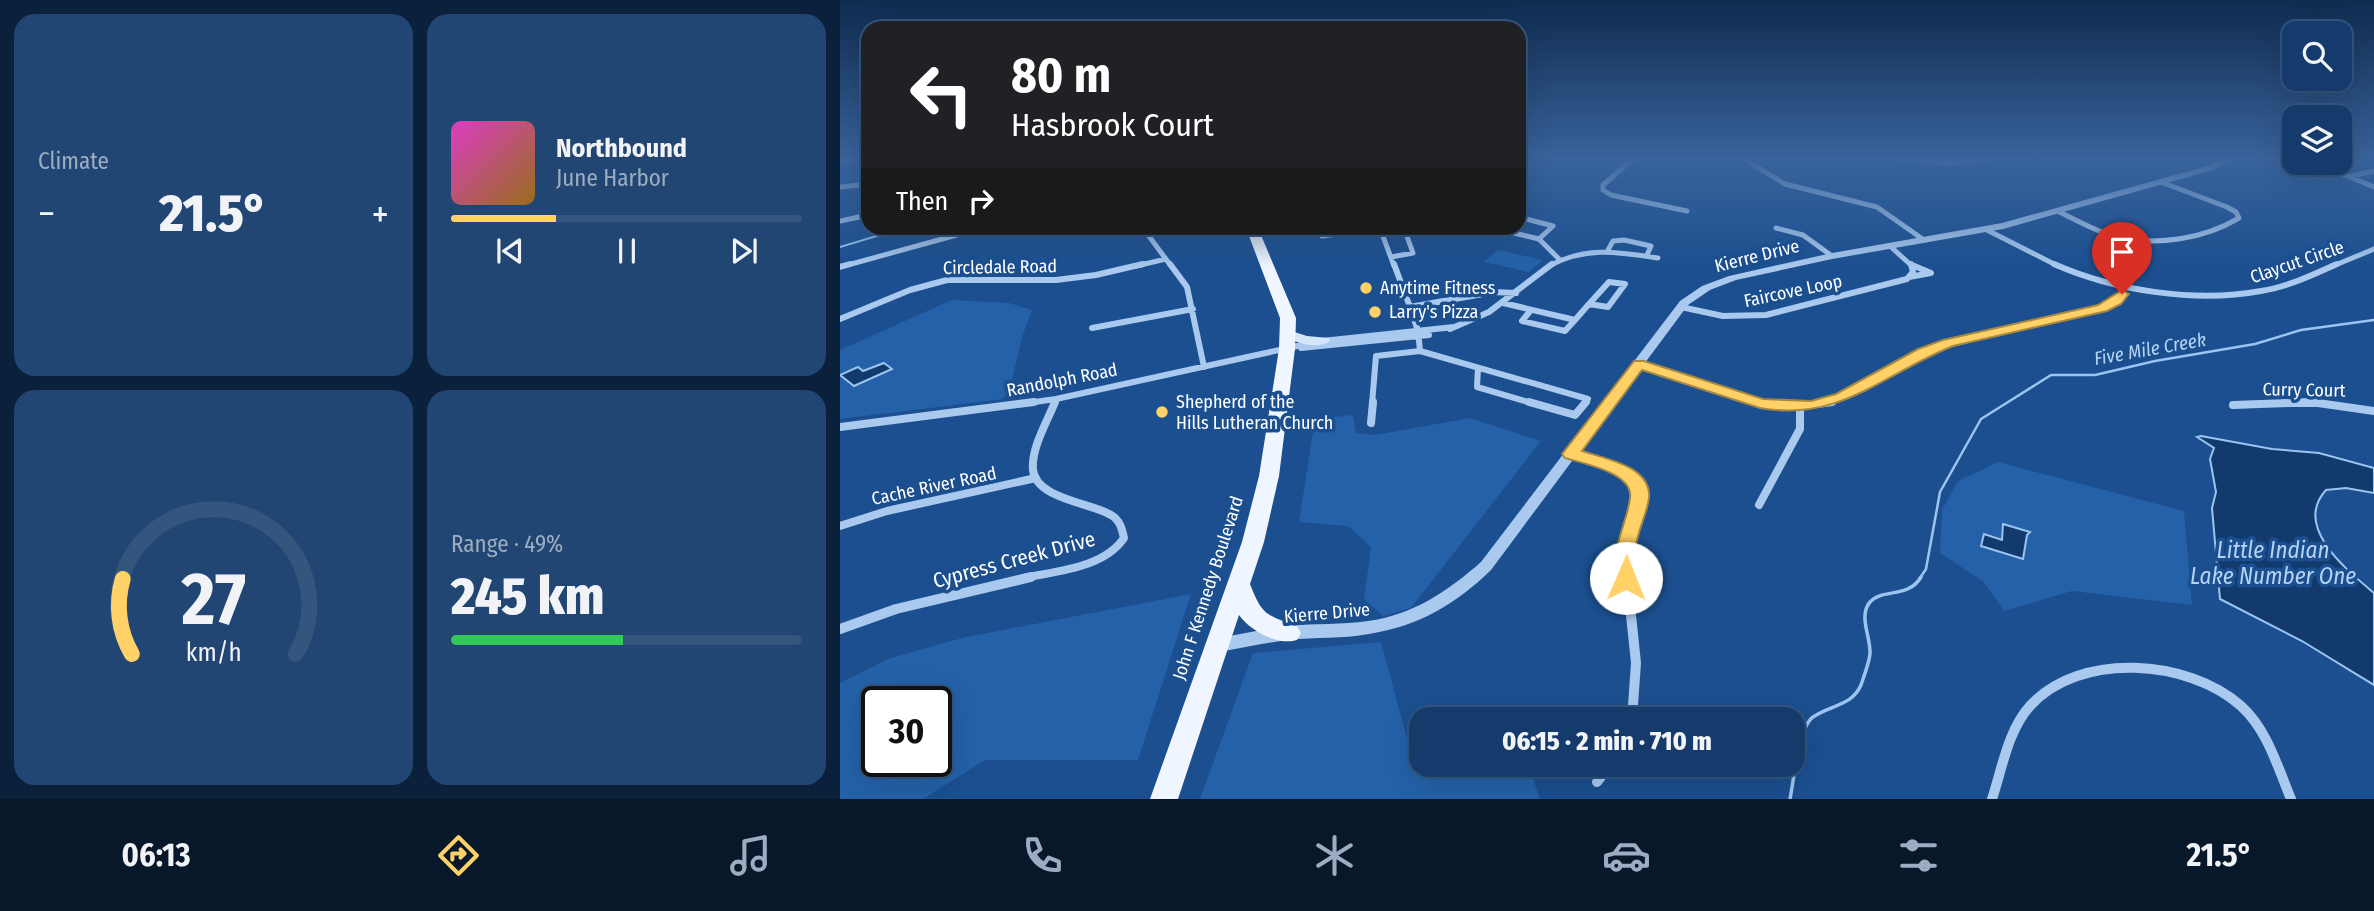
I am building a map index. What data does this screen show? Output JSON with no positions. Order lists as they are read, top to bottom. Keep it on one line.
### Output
{"streets":{"main road":["John F Kennedy Boulevard"],"street":["Kierre Drive","Claycut Circle","Circledale Road","Faircove Loop","Randolph Road","Curry Court","Cache River Road","Cypress Creek Drive"]},"crossings":[["Kierre Drive","Claycut Circle"],["Kierre Drive","Faircove Loop"],["Kierre Drive","John F Kennedy Boulevard"],["Randolph Road","John F Kennedy Boulevard"],["Cache River Road","Cypress Creek Drive"]],"water":["Five Mile Creek","Little Indian Lake Number One"],"places":["Anytime Fitness","Larry's Pizza","Shepherd of the Hills Lutheran Church"],"page":{"tile":["Climate",["Range · 49%","245 km"]],"turn":["80 m","Hasbrook Court"],"song":["Northbound","June Harbor"],"then":"Then","heat":["−","21.5°","+"],"limit":"30","trip":"06:15 · 2 min · 710 m","tabs":["06:13","21.5°"],"gauge":["27","km/h"]}}
